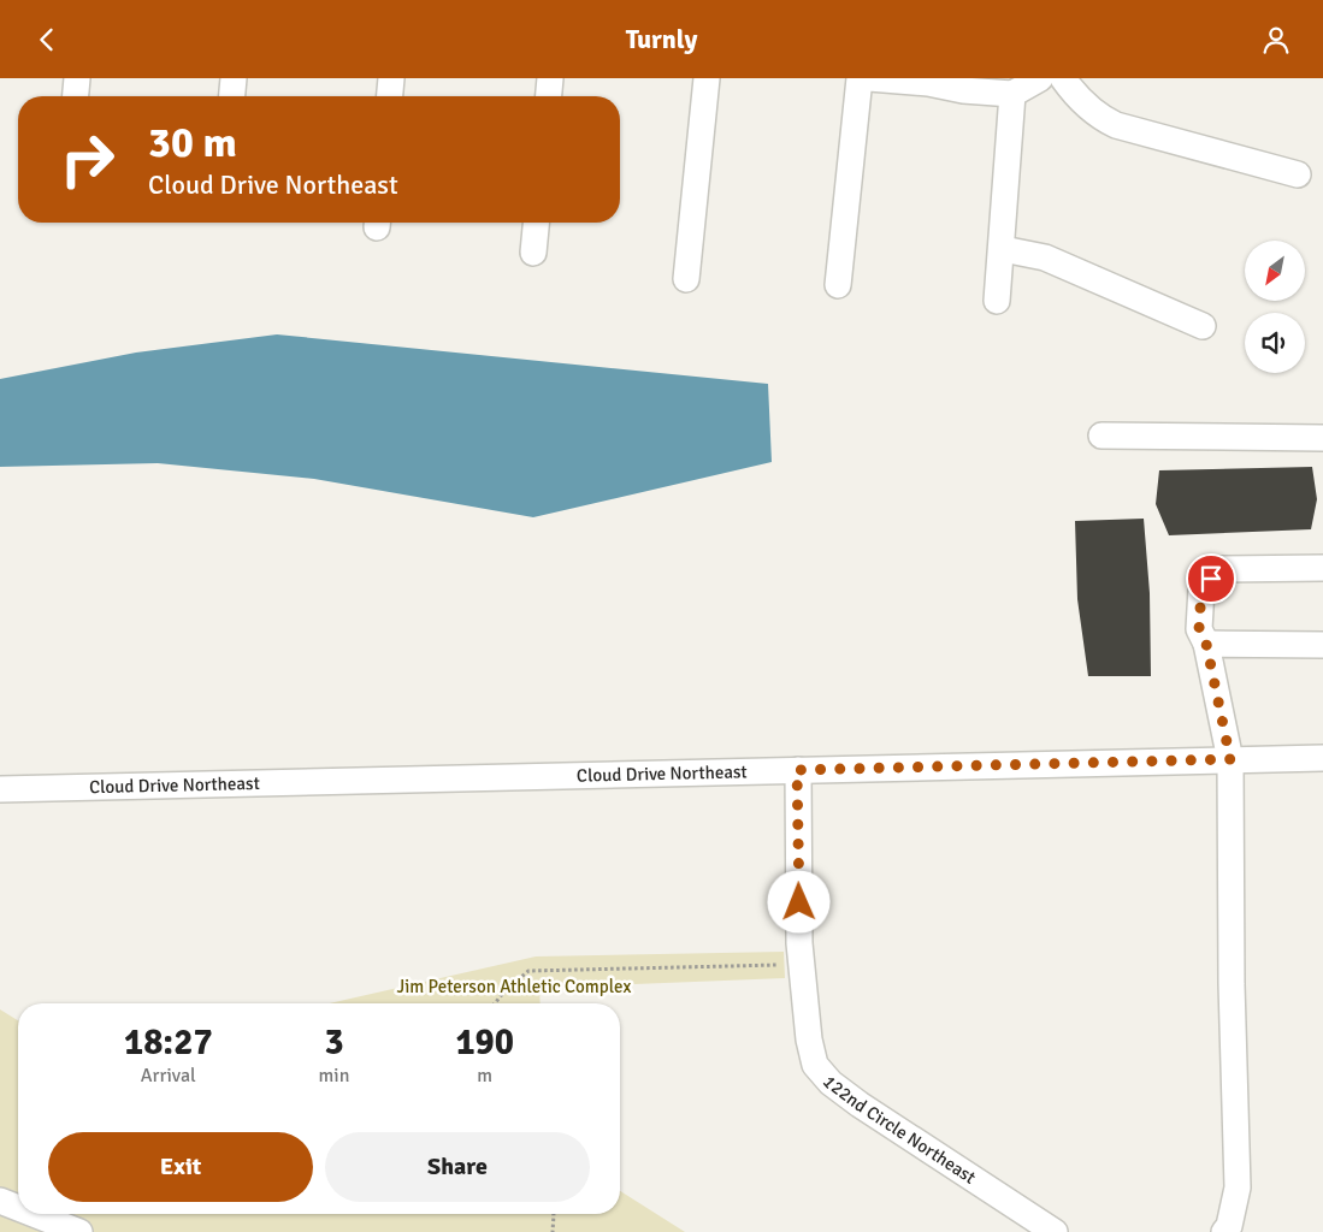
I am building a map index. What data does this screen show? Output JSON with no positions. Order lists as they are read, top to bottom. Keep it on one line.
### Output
{"streets":{"street":["Cloud Drive Northeast","122nd Circle Northeast"]},"crossings":[["Cloud Drive Northeast","122nd Circle Northeast"]],"parks":["Jim Peterson Athletic Complex"],"north":"bottom left","page":{"header":"Turnly","turn":["30 m","Cloud Drive Northeast"],"eta":["18:27","Arrival","3","min","190","m"],"buttons":["Exit","Share"]}}
